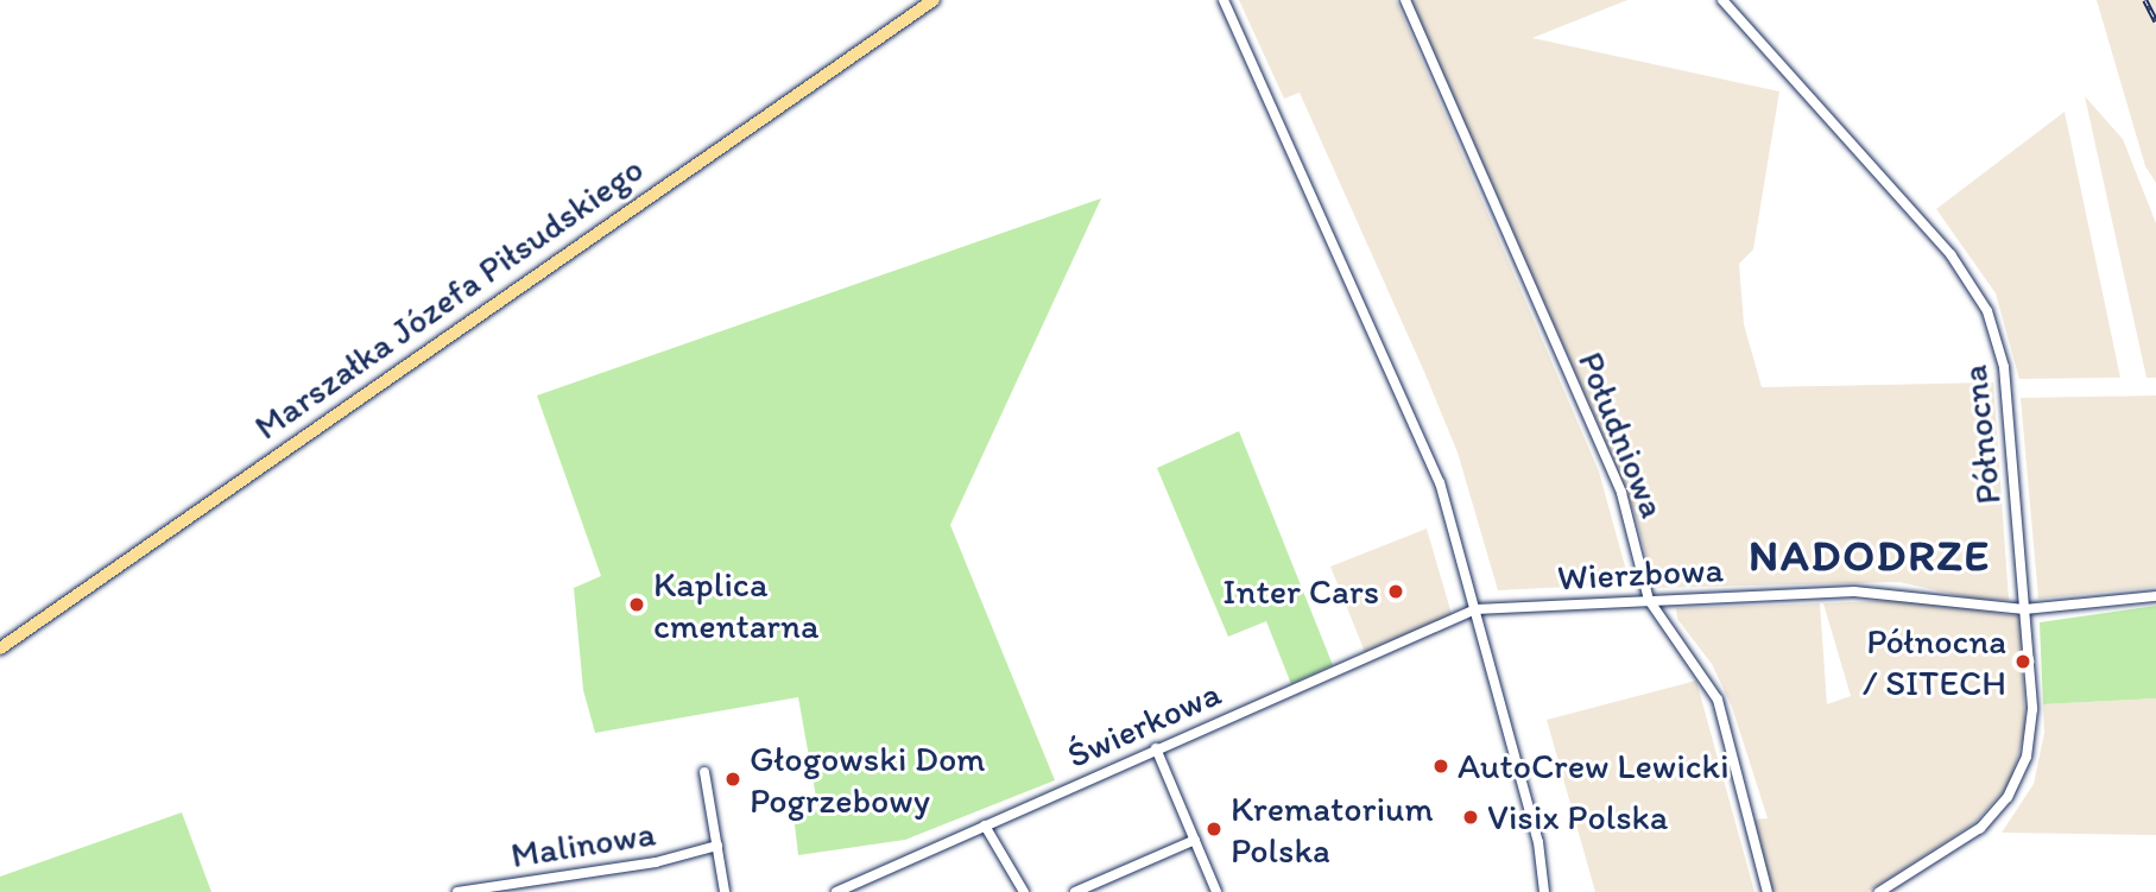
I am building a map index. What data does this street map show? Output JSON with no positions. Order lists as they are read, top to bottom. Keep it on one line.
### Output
{"streets":{"main road":["Marszałka Józefa Piłsudskiego"],"street":["Południowa","Północna","Wierzbowa","Świerkowa","Malinowa"]},"crossings":[["Południowa","Wierzbowa"],["Północna","Wierzbowa"],["Wierzbowa","Świerkowa"]],"districts":["NADODRZE"],"places":["Inter Cars","Kaplica cmentarna","Północna / SITECH","AutoCrew Lewicki","Głogowski Dom Pogrzebowy","Visix Polska","Krematorium Polska"]}
